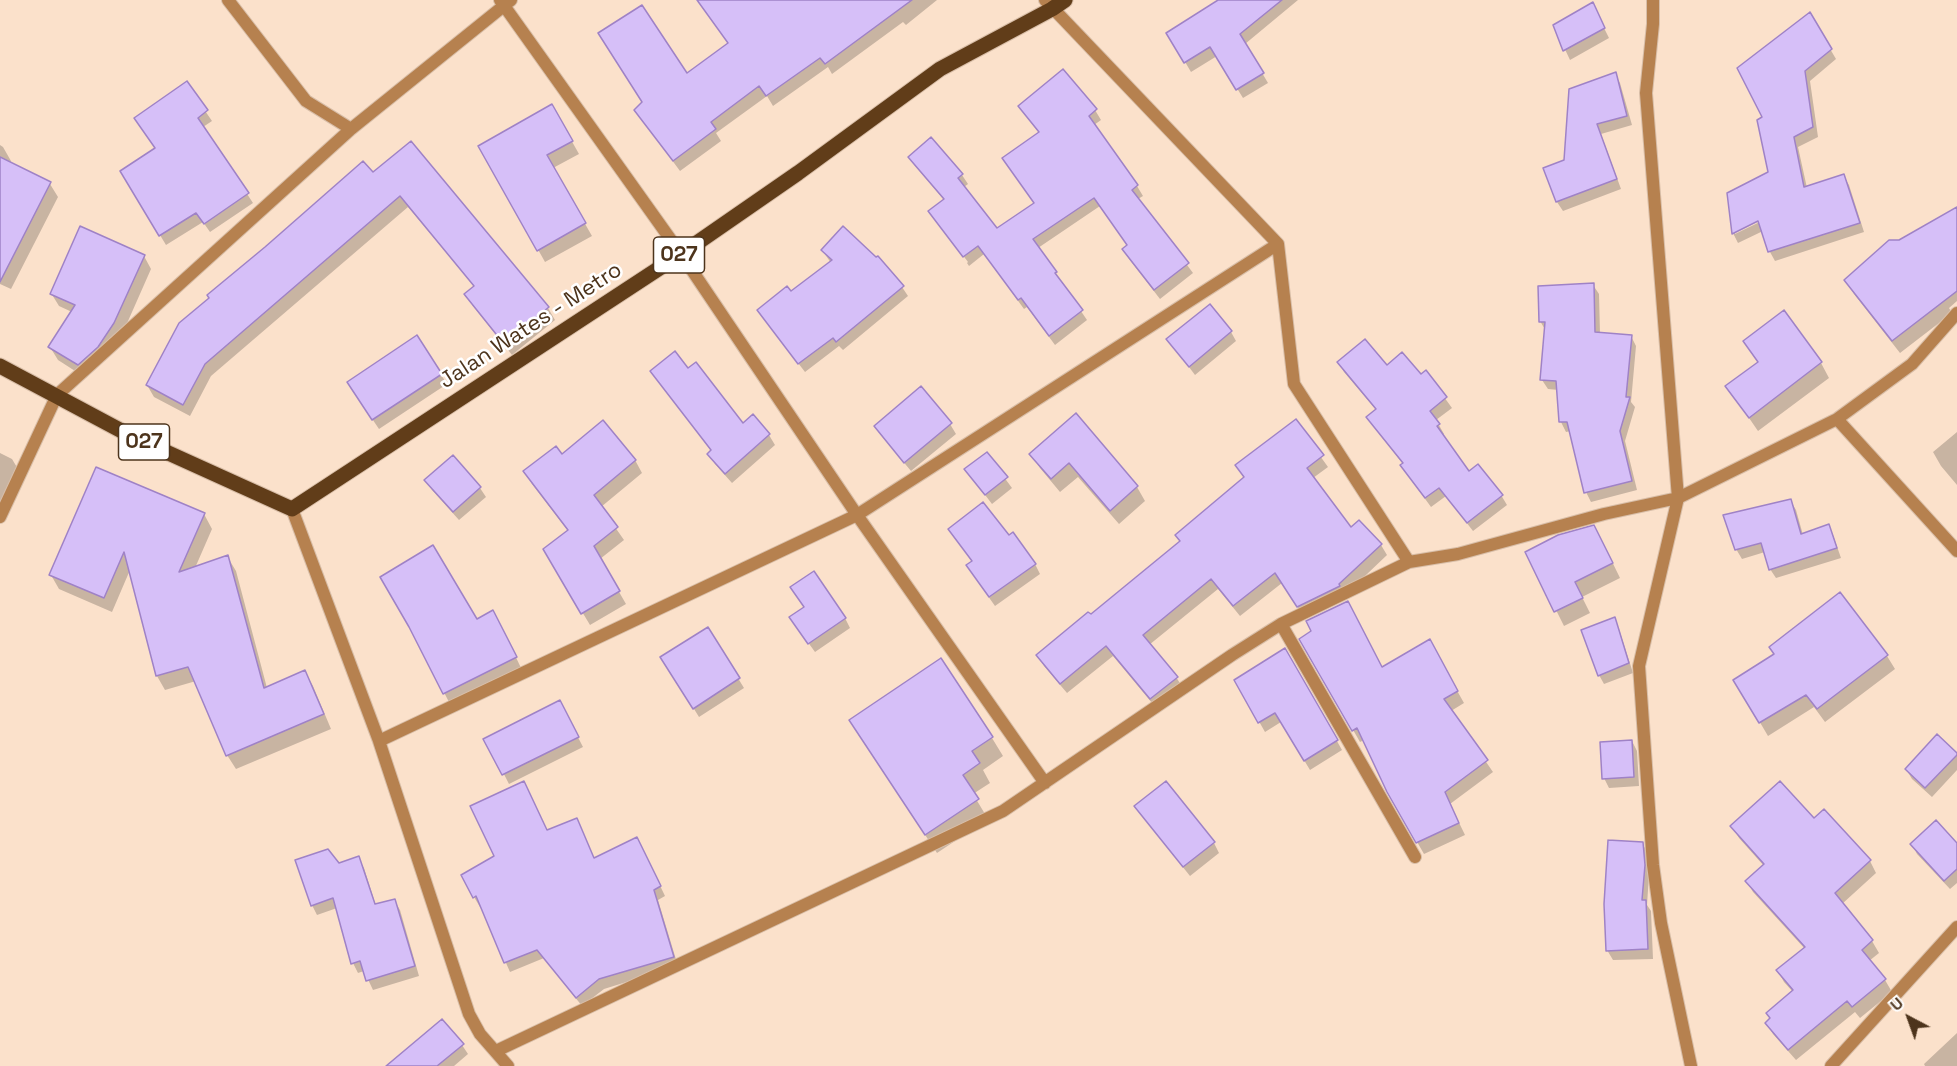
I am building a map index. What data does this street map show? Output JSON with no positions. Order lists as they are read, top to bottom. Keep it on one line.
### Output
{"streets":{"main road":["027","Jalan Wates - Metro"]},"crossings":[["027","Jalan Wates - Metro"]],"north":"top left"}
